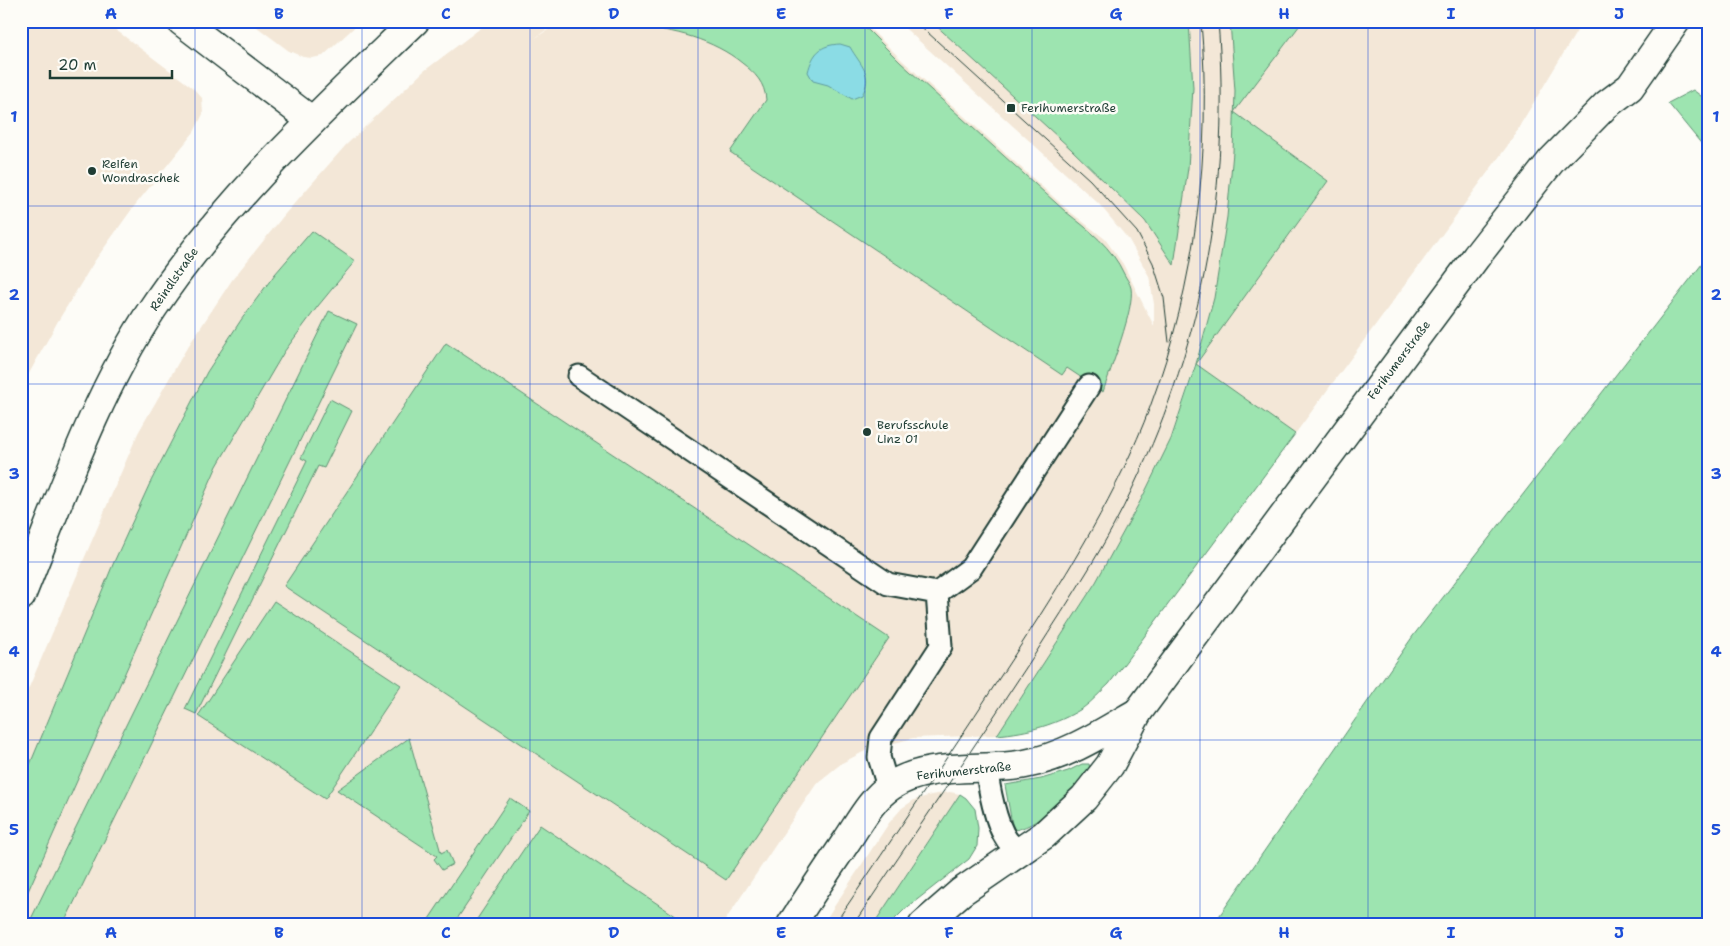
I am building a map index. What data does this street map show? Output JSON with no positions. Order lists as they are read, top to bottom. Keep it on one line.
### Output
{"streets":{"street":["Reindlstraße","Ferihumerstraße"]},"places":{"transit":["Ferihumerstraße"],"other":["Reifen Wondraschek","Berufsschule Linz 01"]},"scale_bar":"20 m","grid":{"columns":["A","B","C","D","E","F","G","H","I","J"],"rows":["1","2","3","4","5"]}}
